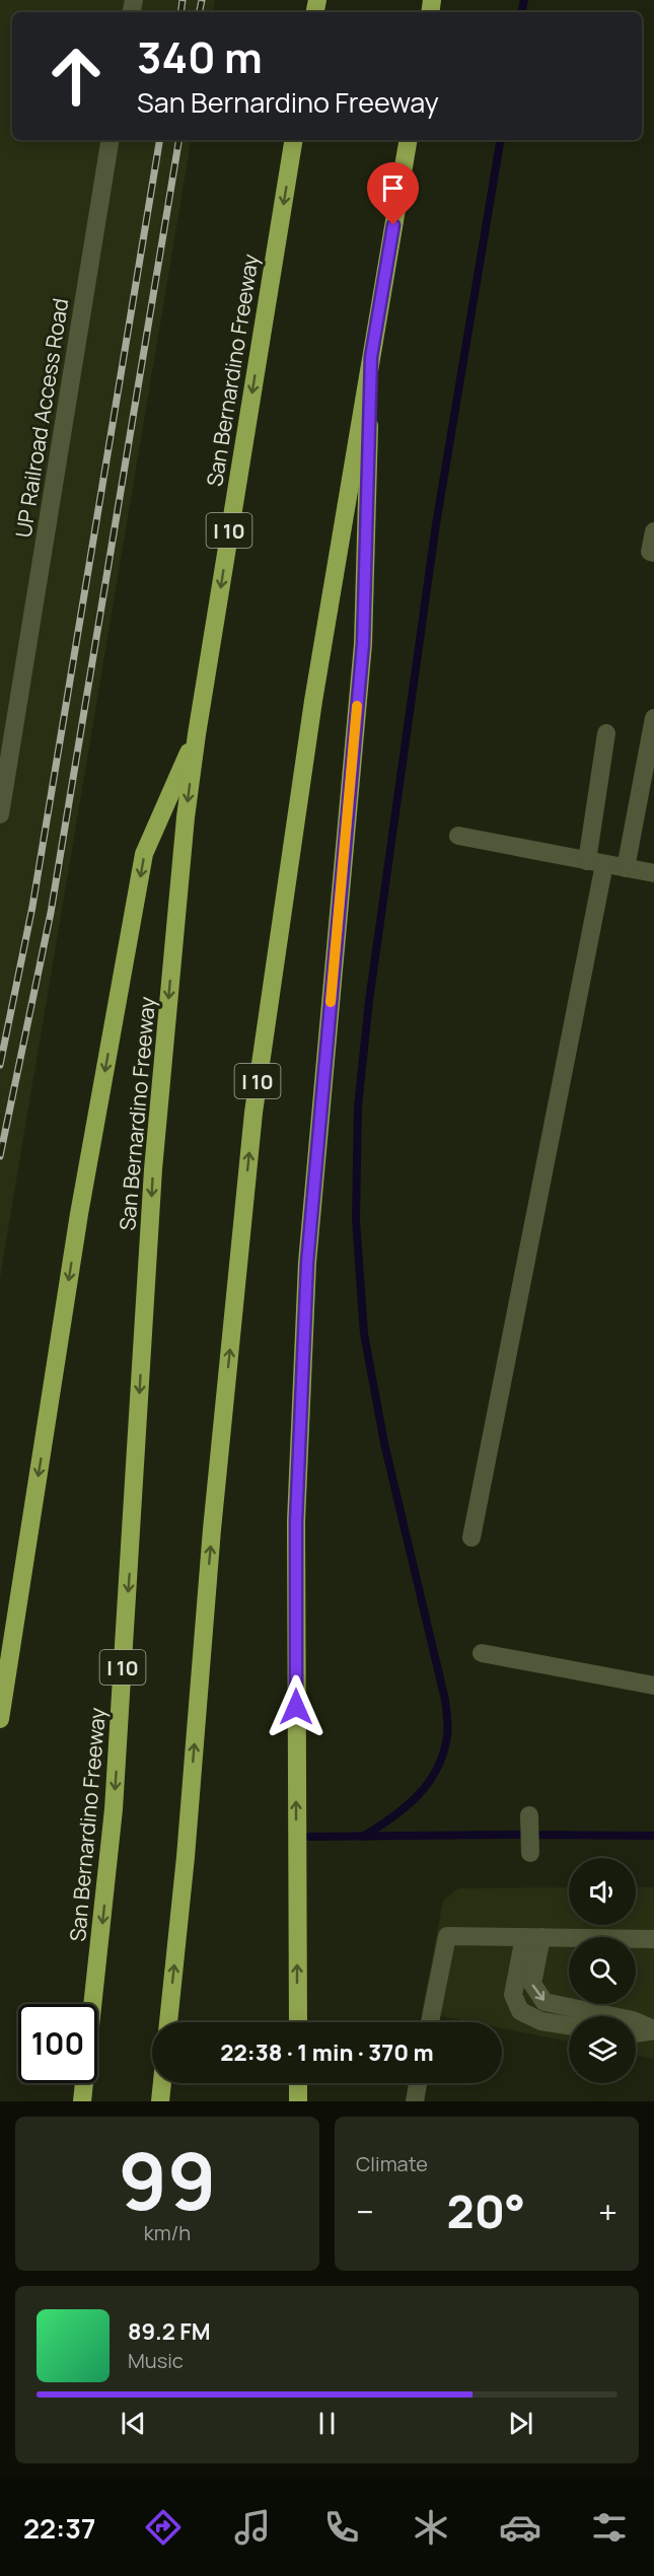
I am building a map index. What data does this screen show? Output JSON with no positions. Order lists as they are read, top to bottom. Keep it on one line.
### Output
{"streets":{"highway":["San Bernardino Freeway","I 10"],"street":["UP Railroad Access Road"]},"page":{"turn":["340 m","San Bernardino Freeway"],"limit":"100","trip":"22:38 · 1 min · 370 m","tile":[["99","km/h"],"Climate"],"heat":["−","20°","+"],"song":["89.2 FM","Music"],"tabs":"22:37"}}
